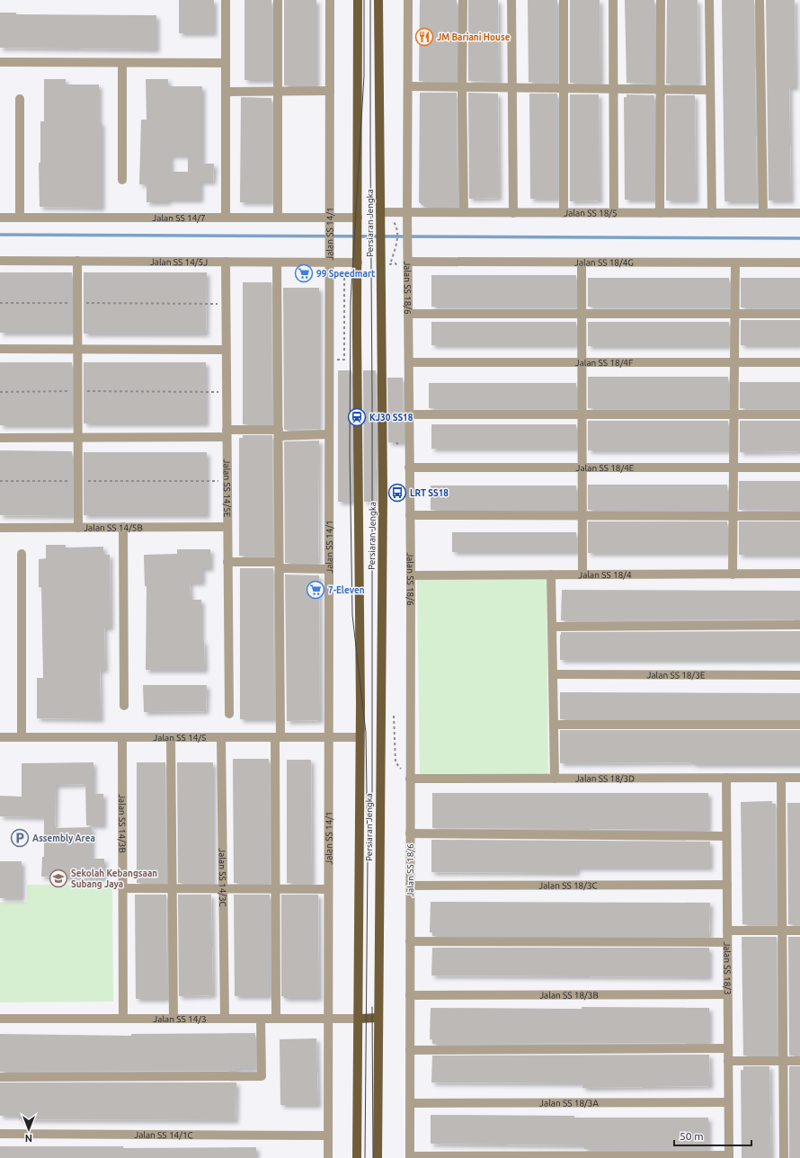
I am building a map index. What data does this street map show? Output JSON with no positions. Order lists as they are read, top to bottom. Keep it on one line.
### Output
{"streets":{"main road":["Persiaran Jengka"],"street":["Jalan SS 18/5","Jalan SS 14/7","Jalan SS 14/1","Jalan SS 14/5J","Jalan SS 18/4G","Jalan SS 18/6","Jalan SS 18/4F","Jalan SS 18/4E","Jalan SS 14/5E","Jalan SS 14/5B","Jalan SS 18/4","Jalan SS 18/3E","Jalan SS 14/5","Jalan SS 18/3D","Jalan SS 14/3B","Jalan SS 14/3C","Jalan SS 18/3C","Jalan SS 18/3","Jalan SS 18/3B","Jalan SS 14/3","Jalan SS 18/3A","Jalan SS 14/1C"]},"crossings":[["Jalan SS 18/5","Persiaran Jengka"],["Jalan SS 18/5","Jalan SS 18/6"],["Jalan SS 14/7","Persiaran Jengka"],["Jalan SS 14/7","Jalan SS 14/1"],["Persiaran Jengka","Jalan SS 14/5J"],["Persiaran Jengka","Jalan SS 14/5"],["Persiaran Jengka","Jalan SS 14/3"],["Jalan SS 14/1","Jalan SS 14/5J"],["Jalan SS 14/1","Jalan SS 14/5"],["Jalan SS 14/1","Jalan SS 14/3"],["Jalan SS 14/1","Jalan SS 14/1C"],["Jalan SS 14/5J","Jalan SS 14/5E"],["Jalan SS 18/4G","Jalan SS 18/6"],["Jalan SS 18/6","Jalan SS 18/4F"],["Jalan SS 18/6","Jalan SS 18/4E"],["Jalan SS 18/6","Jalan SS 18/4"],["Jalan SS 18/6","Jalan SS 18/3D"],["Jalan SS 18/6","Jalan SS 18/3C"],["Jalan SS 18/6","Jalan SS 18/3B"],["Jalan SS 18/6","Jalan SS 18/3A"],["Jalan SS 14/5E","Jalan SS 14/5B"],["Jalan SS 14/5","Jalan SS 14/3B"],["Jalan SS 14/5","Jalan SS 14/3C"],["Jalan SS 18/3D","Jalan SS 18/3"],["Jalan SS 14/3B","Jalan SS 14/3"],["Jalan SS 14/3C","Jalan SS 14/3"],["Jalan SS 18/3C","Jalan SS 18/3"],["Jalan SS 18/3","Jalan SS 18/3B"],["Jalan SS 18/3","Jalan SS 18/3A"]],"places":{"restaurant":["JM Bariani House"],"supermarket":["99 Speedmart","7-Eleven"],"station":["KJ30 SS18"],"bus stop":["LRT SS18"],"parking":["Assembly Area"],"school or university":["Sekolah Kebangsaan Subang Jaya"]},"scale_bar":"50 m","north":"bottom"}
